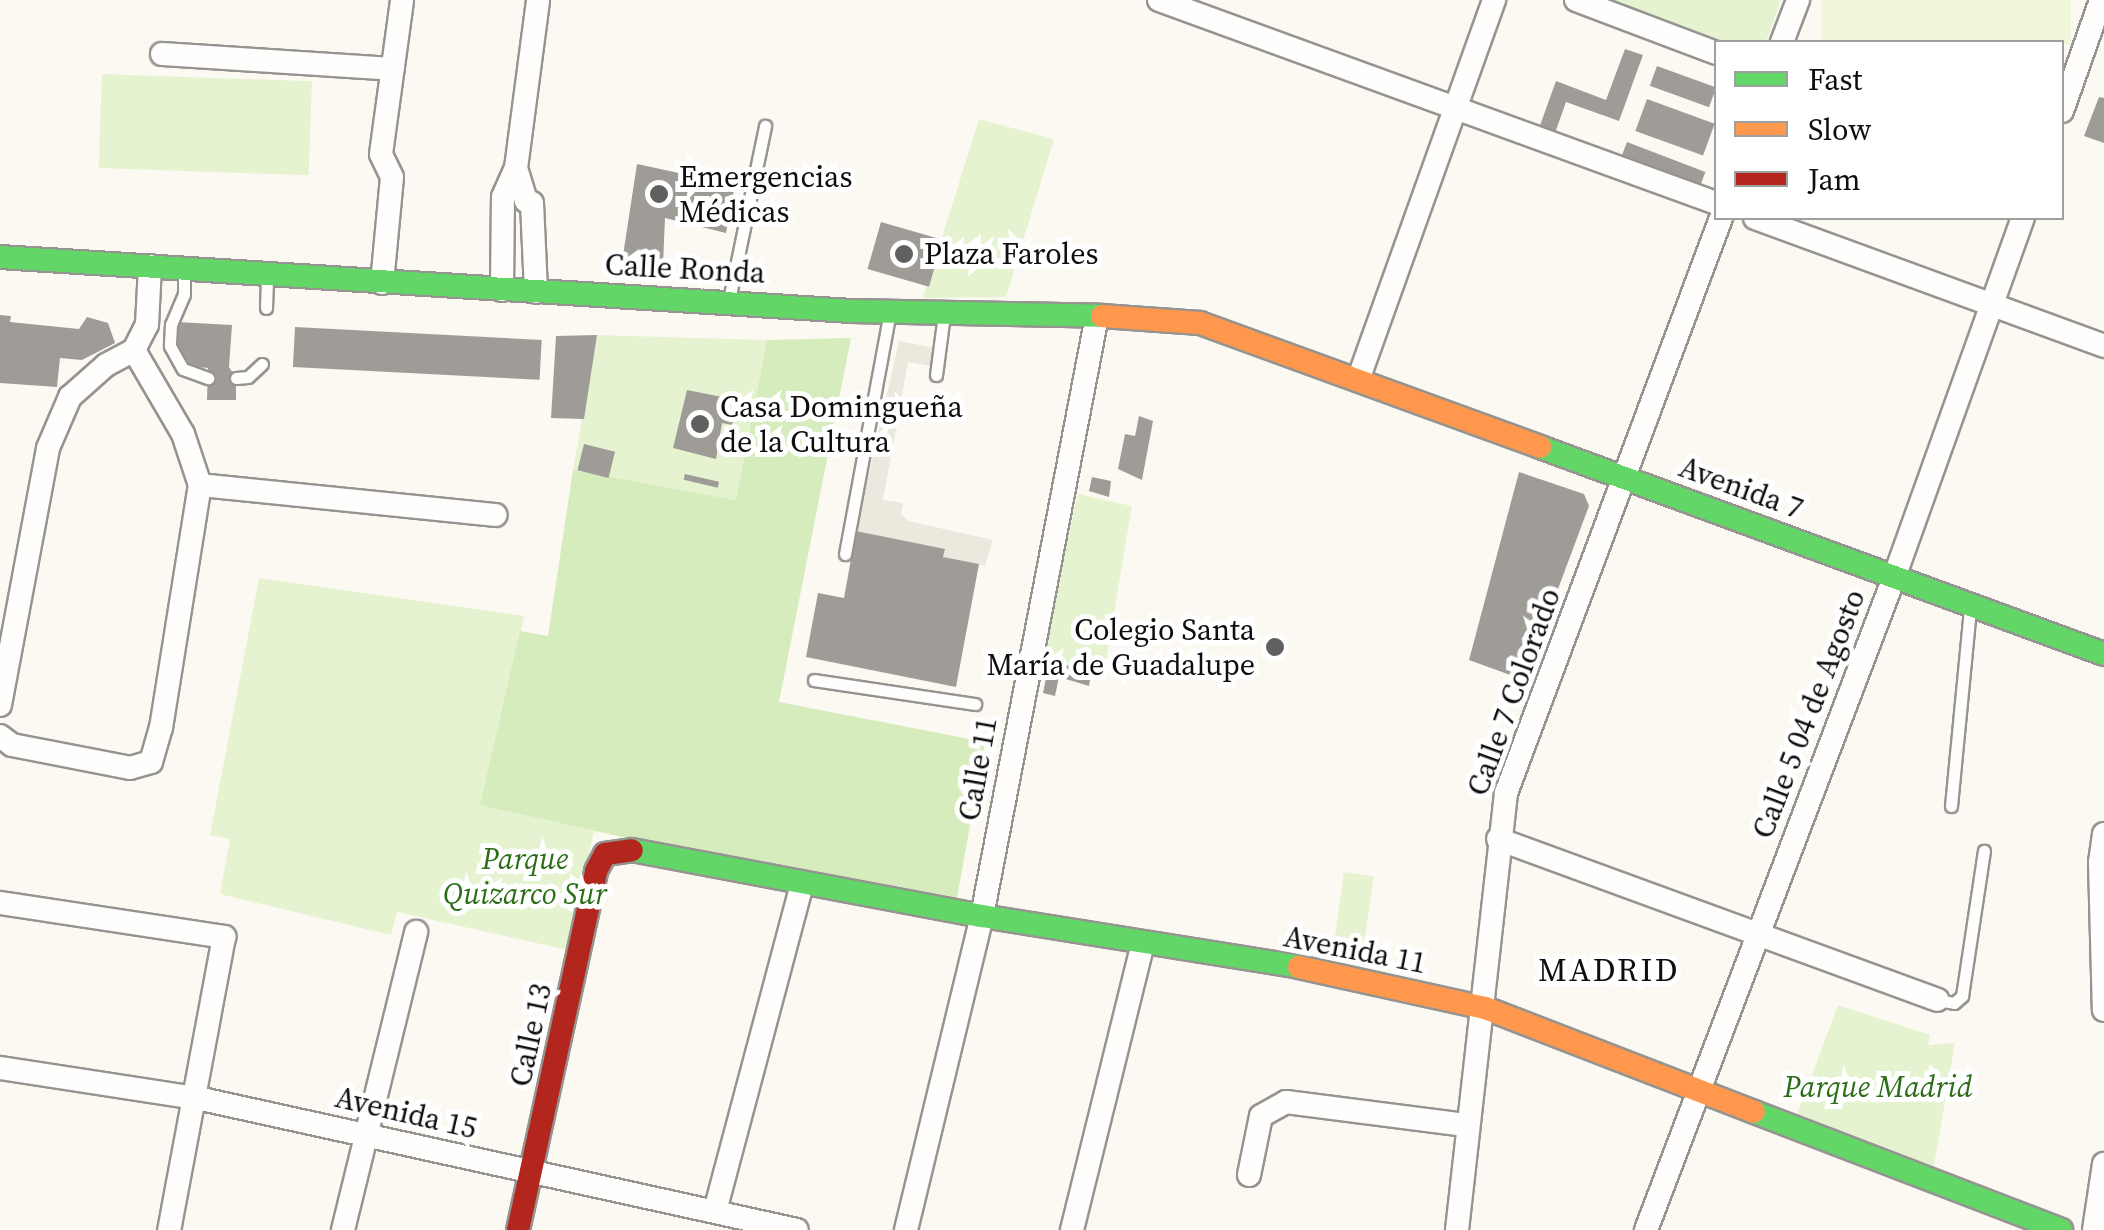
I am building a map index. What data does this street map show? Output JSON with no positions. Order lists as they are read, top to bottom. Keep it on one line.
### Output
{"streets":{"street":["Calle Ronda","Avenida 7","Calle 7 Colorado","Calle 5 04 de Agosto","Calle 11","Avenida 11","Calle 13","Avenida 15"]},"crossings":[["Calle Ronda","Avenida 7"],["Calle Ronda","Calle 11"],["Avenida 7","Calle 7 Colorado"],["Avenida 7","Calle 5 04 de Agosto"],["Calle 7 Colorado","Avenida 11"],["Calle 5 04 de Agosto","Avenida 11"],["Calle 11","Avenida 11"],["Avenida 11","Calle 13"],["Calle 13","Avenida 15"]],"districts":["MADRID"],"parks":["Parque Quizarco Sur","Parque Madrid"],"places":["Emergencias Médicas","Plaza Faroles","Casa Domingueña de la Cultura","Colegio Santa María de Guadalupe"],"legend":["Fast","Slow","Jam"]}
